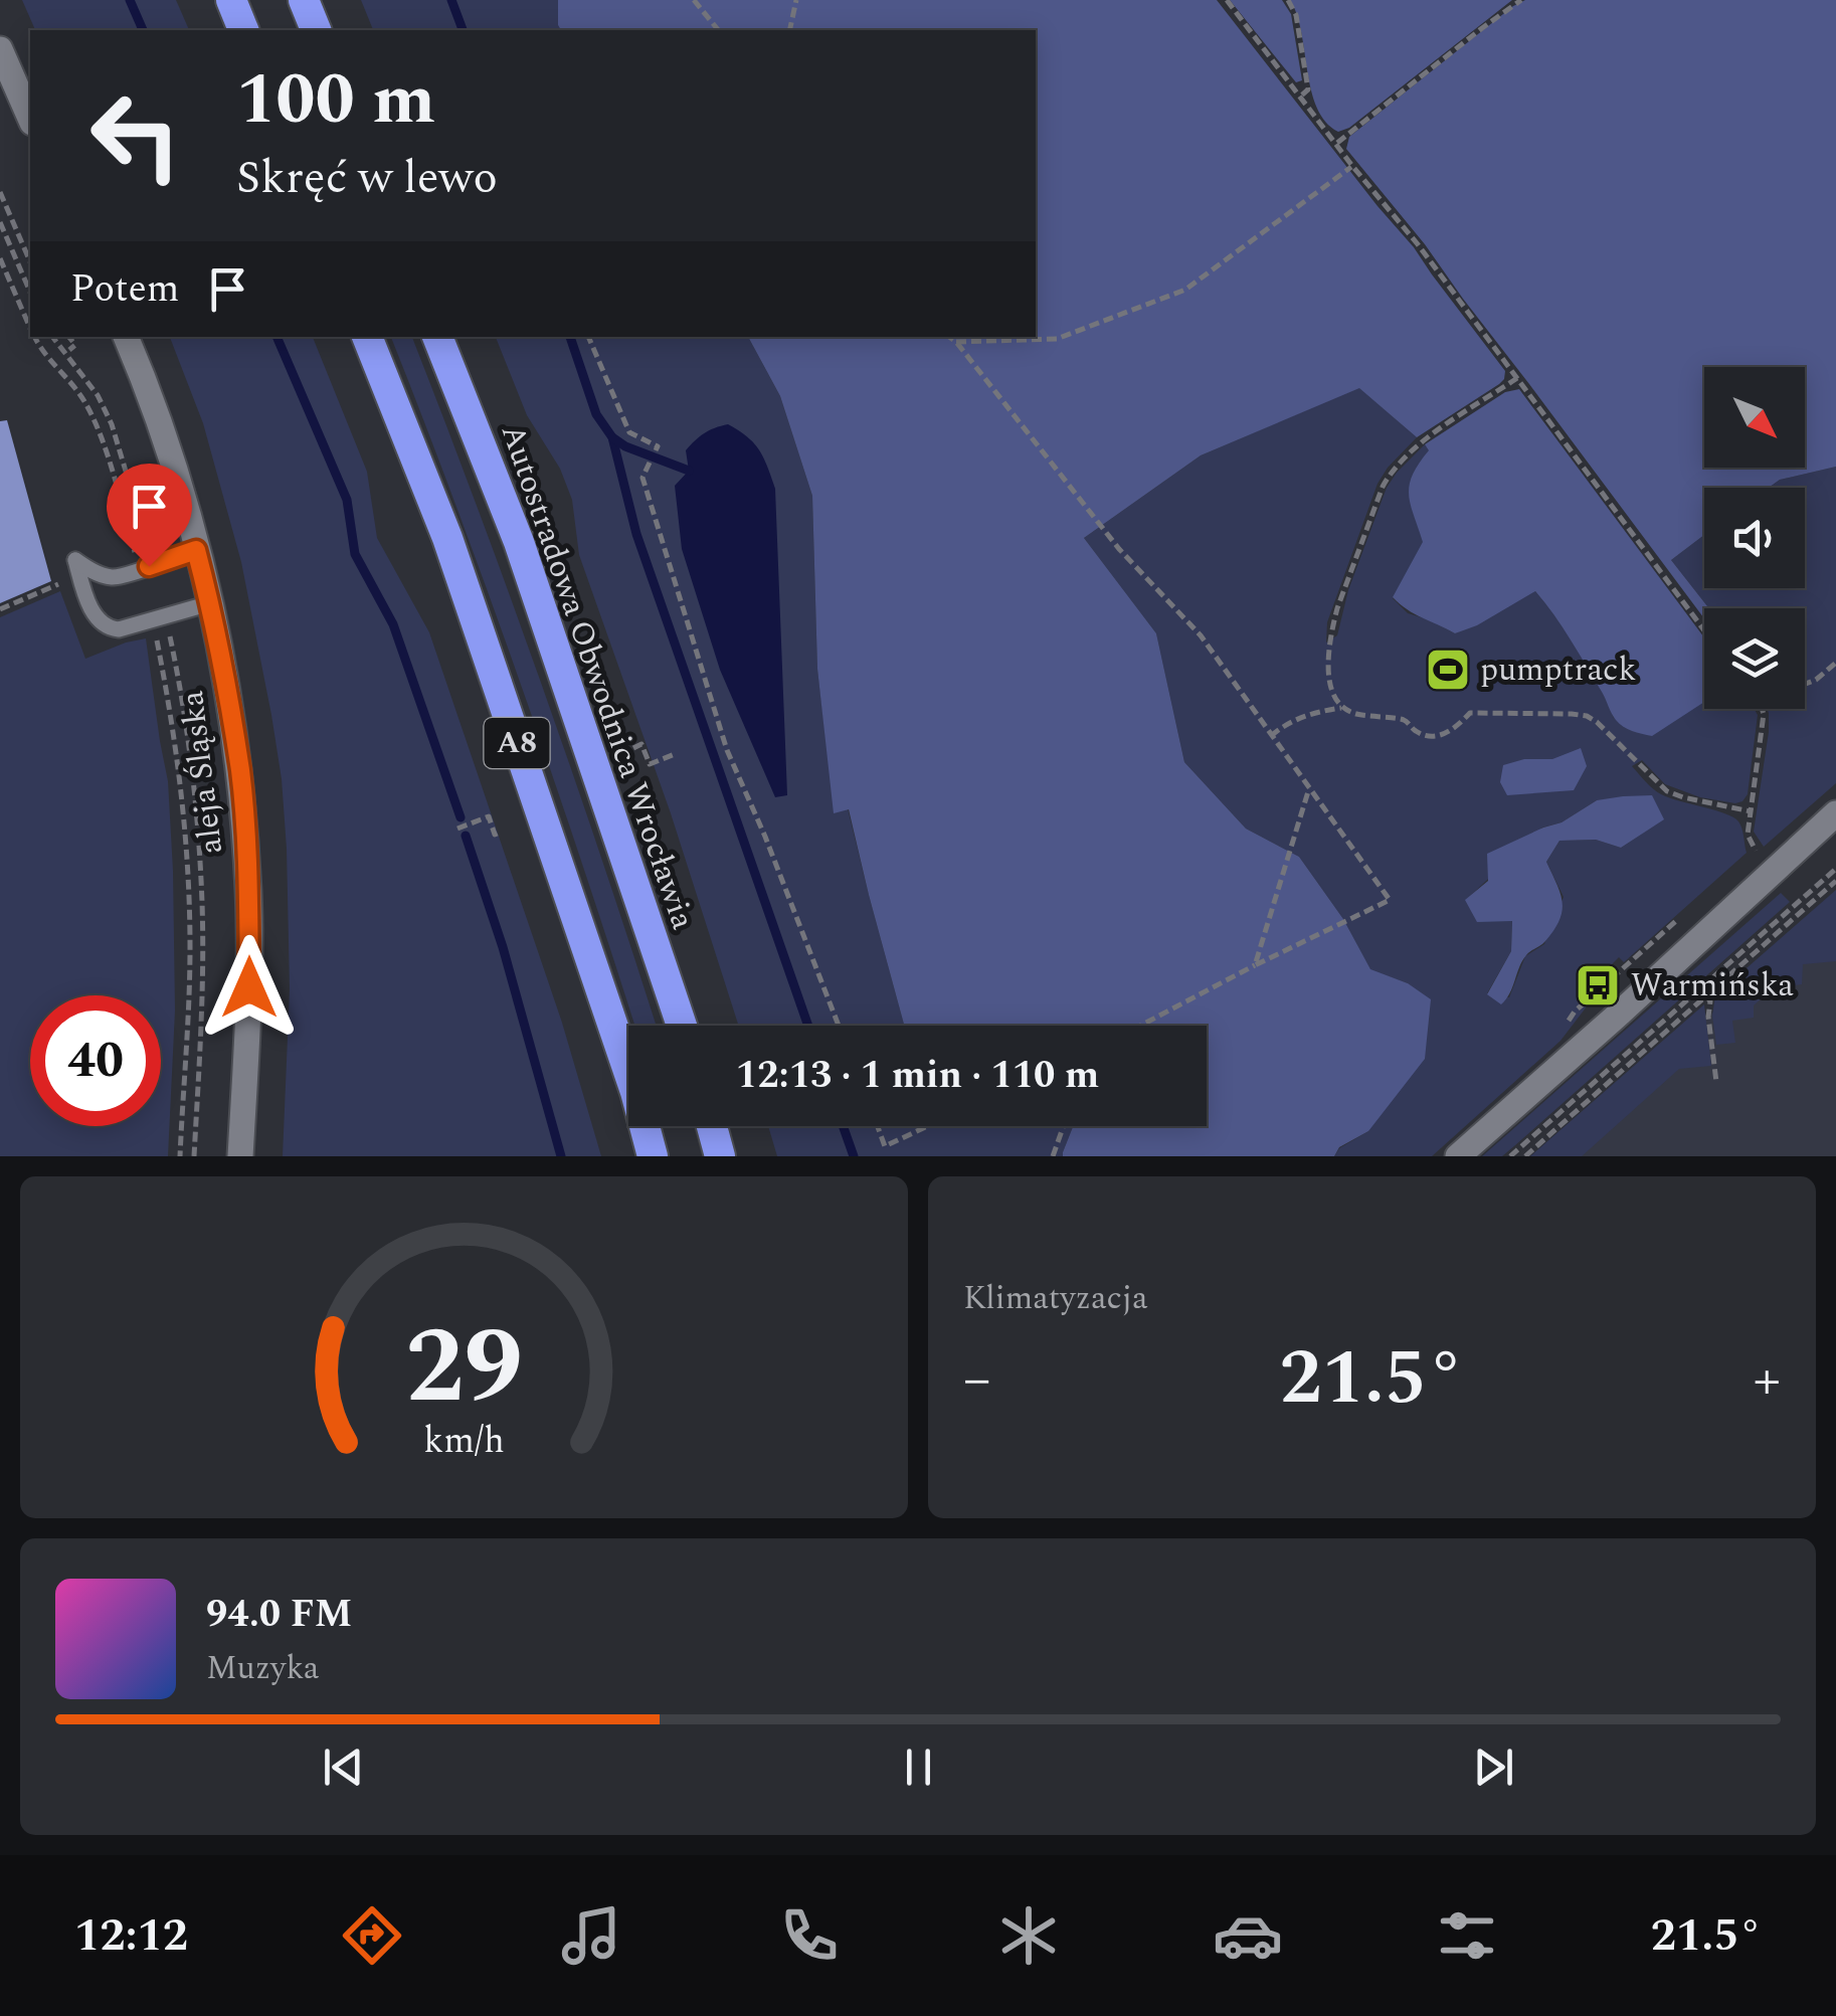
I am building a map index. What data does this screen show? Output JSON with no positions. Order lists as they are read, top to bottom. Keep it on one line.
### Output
{"streets":{"highway":["Autostradowa Obwodnica Wrocławia","A8"],"street":["aleja Śląska"]},"places":{"sports":["pumptrack"],"bus stop":["Warmińska"]},"north":"bottom right","page":{"turn":["100 m","Skręć w lewo"],"then":"Potem","limit":"40","trip":"12:13 · 1 min · 110 m","tile":"Klimatyzacja","heat":["−","21.5°","+"],"song":["94.0 FM","Muzyka"],"tabs":["12:12","21.5°"],"gauge":["29","km/h"]}}
